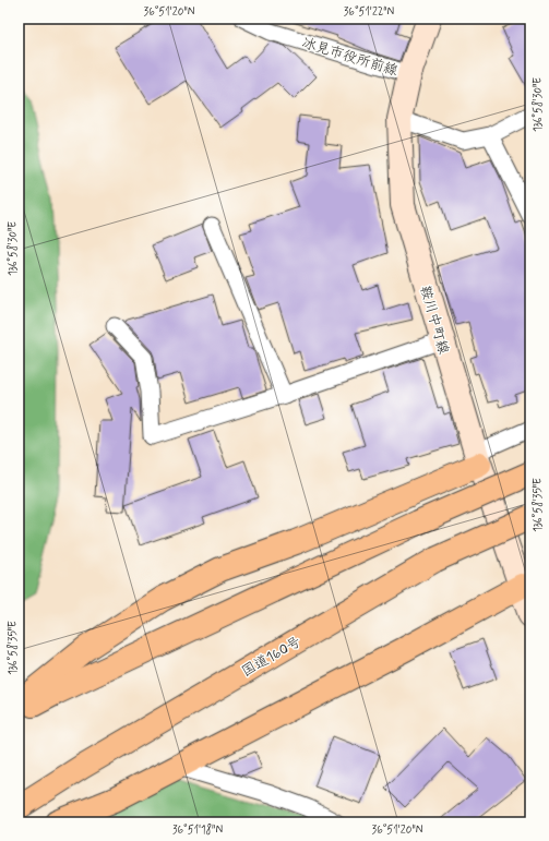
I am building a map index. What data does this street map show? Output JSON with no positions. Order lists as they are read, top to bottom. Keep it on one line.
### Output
{"streets":{"highway":["国道160号"],"main road":["鞍川中町線"],"street":["冰見市役所前線"]},"crossings":[["冰見市役所前線","鞍川中町線"]],"coordinates":["36°51'20\"N","36°51'22\"N","136°58'30\"E","136°58'35\"E","36°51'18\"N"]}
